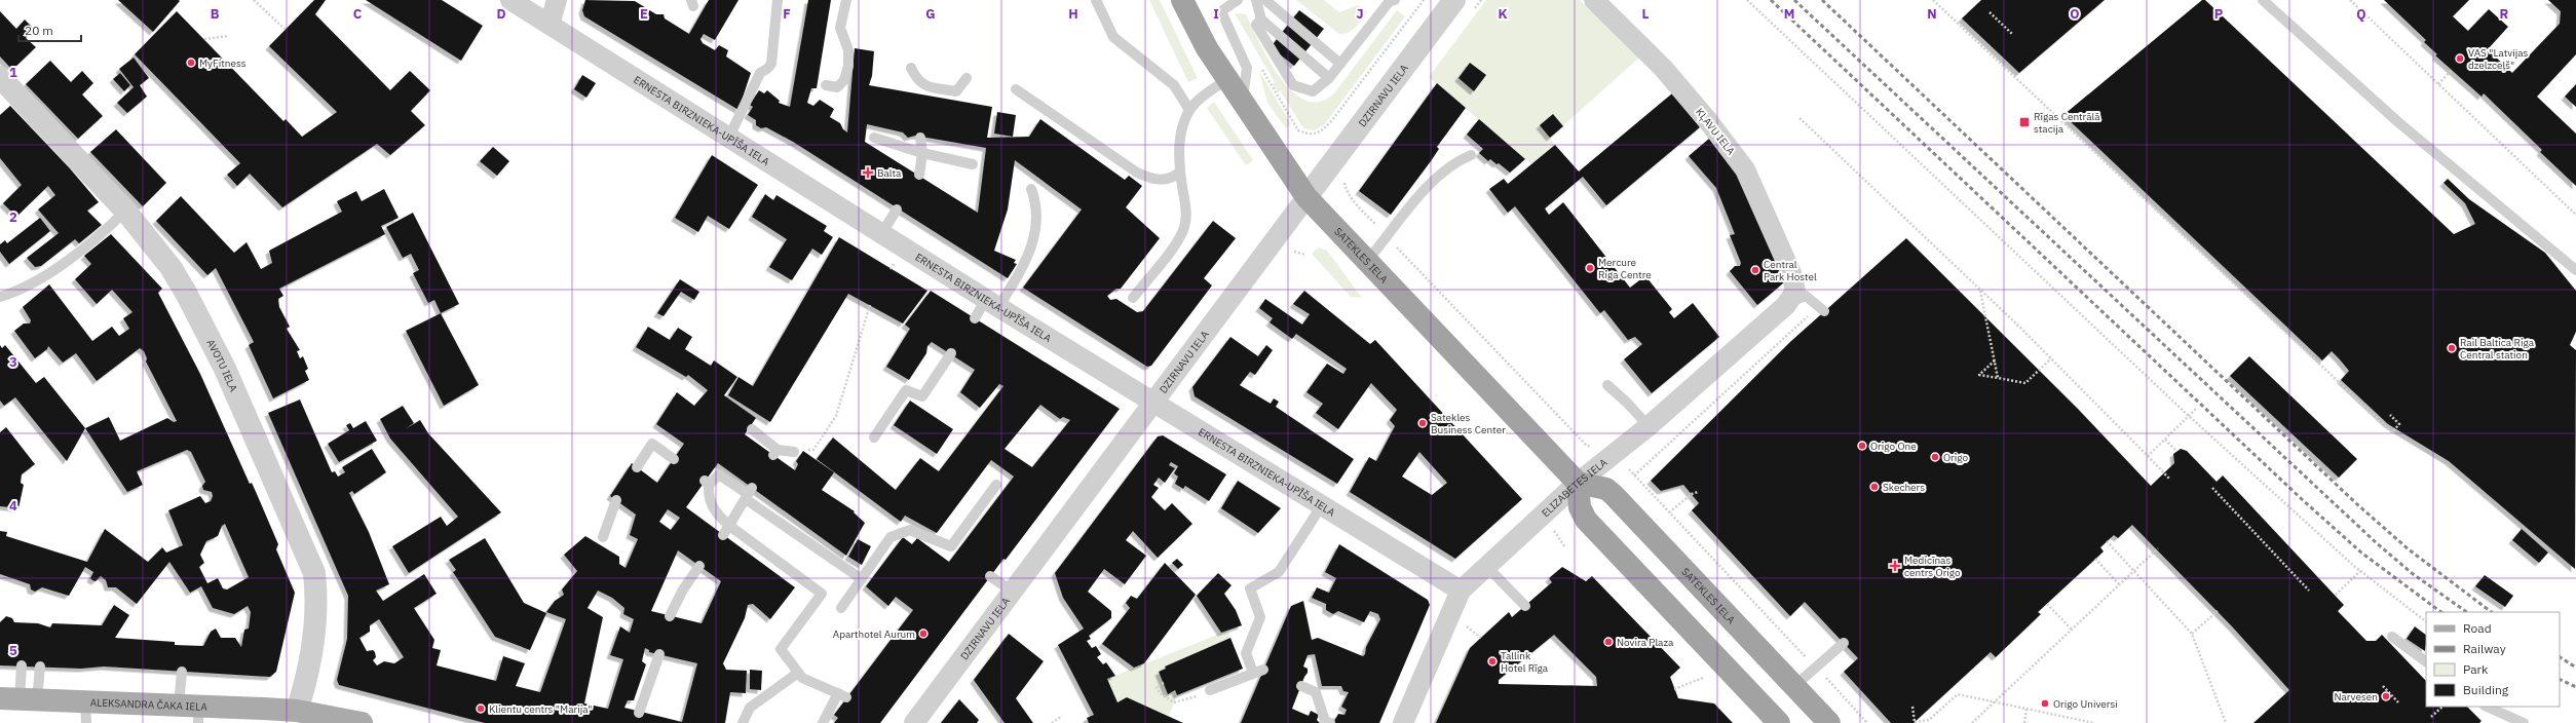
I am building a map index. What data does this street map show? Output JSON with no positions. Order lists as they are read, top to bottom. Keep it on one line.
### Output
{"streets":{"highway":["SATEKLES IELA"],"main road":["ALEKSANDRA ČAKA IELA"],"street":["DZIRNAVU IELA","ERNESTA BIRZNIEKA-UPĪŠA IELA","KĻAVU IELA","AVOTU IELA","ELIZABETES IELA"]},"crossings":[["DZIRNAVU IELA","ERNESTA BIRZNIEKA-UPĪŠA IELA"],["DZIRNAVU IELA","SATEKLES IELA"],["ERNESTA BIRZNIEKA-UPĪŠA IELA","ELIZABETES IELA"],["KĻAVU IELA","ELIZABETES IELA"],["SATEKLES IELA","ELIZABETES IELA"],["AVOTU IELA","ALEKSANDRA ČAKA IELA"]],"places":{"other":["VAS \"Latvijas dzelzceļš\"","MyFitness","Mercure Riga Centre","Central Park Hostel","Rail Baltica Riga Central station","Satekles Business Center","Origo One","Origo","Skechers","Aparthotel Aurum","Novira Plaza","Tallink Hotel Rīga","Narvesen","Origo Universi","Klientu centrs \"Marija\""],"transit":["Rīgas Centrālā stacija"],"health":["Balta","Medicīnas centrs Origo"]},"legend":["Road","Railway","Park","Building"],"scale_bar":"20 m","grid":{"columns":["B","C","D","E","F","G","H","I","J","K","L","M","N","O","P","Q","R"],"rows":["1","2","3","4","5"]}}
